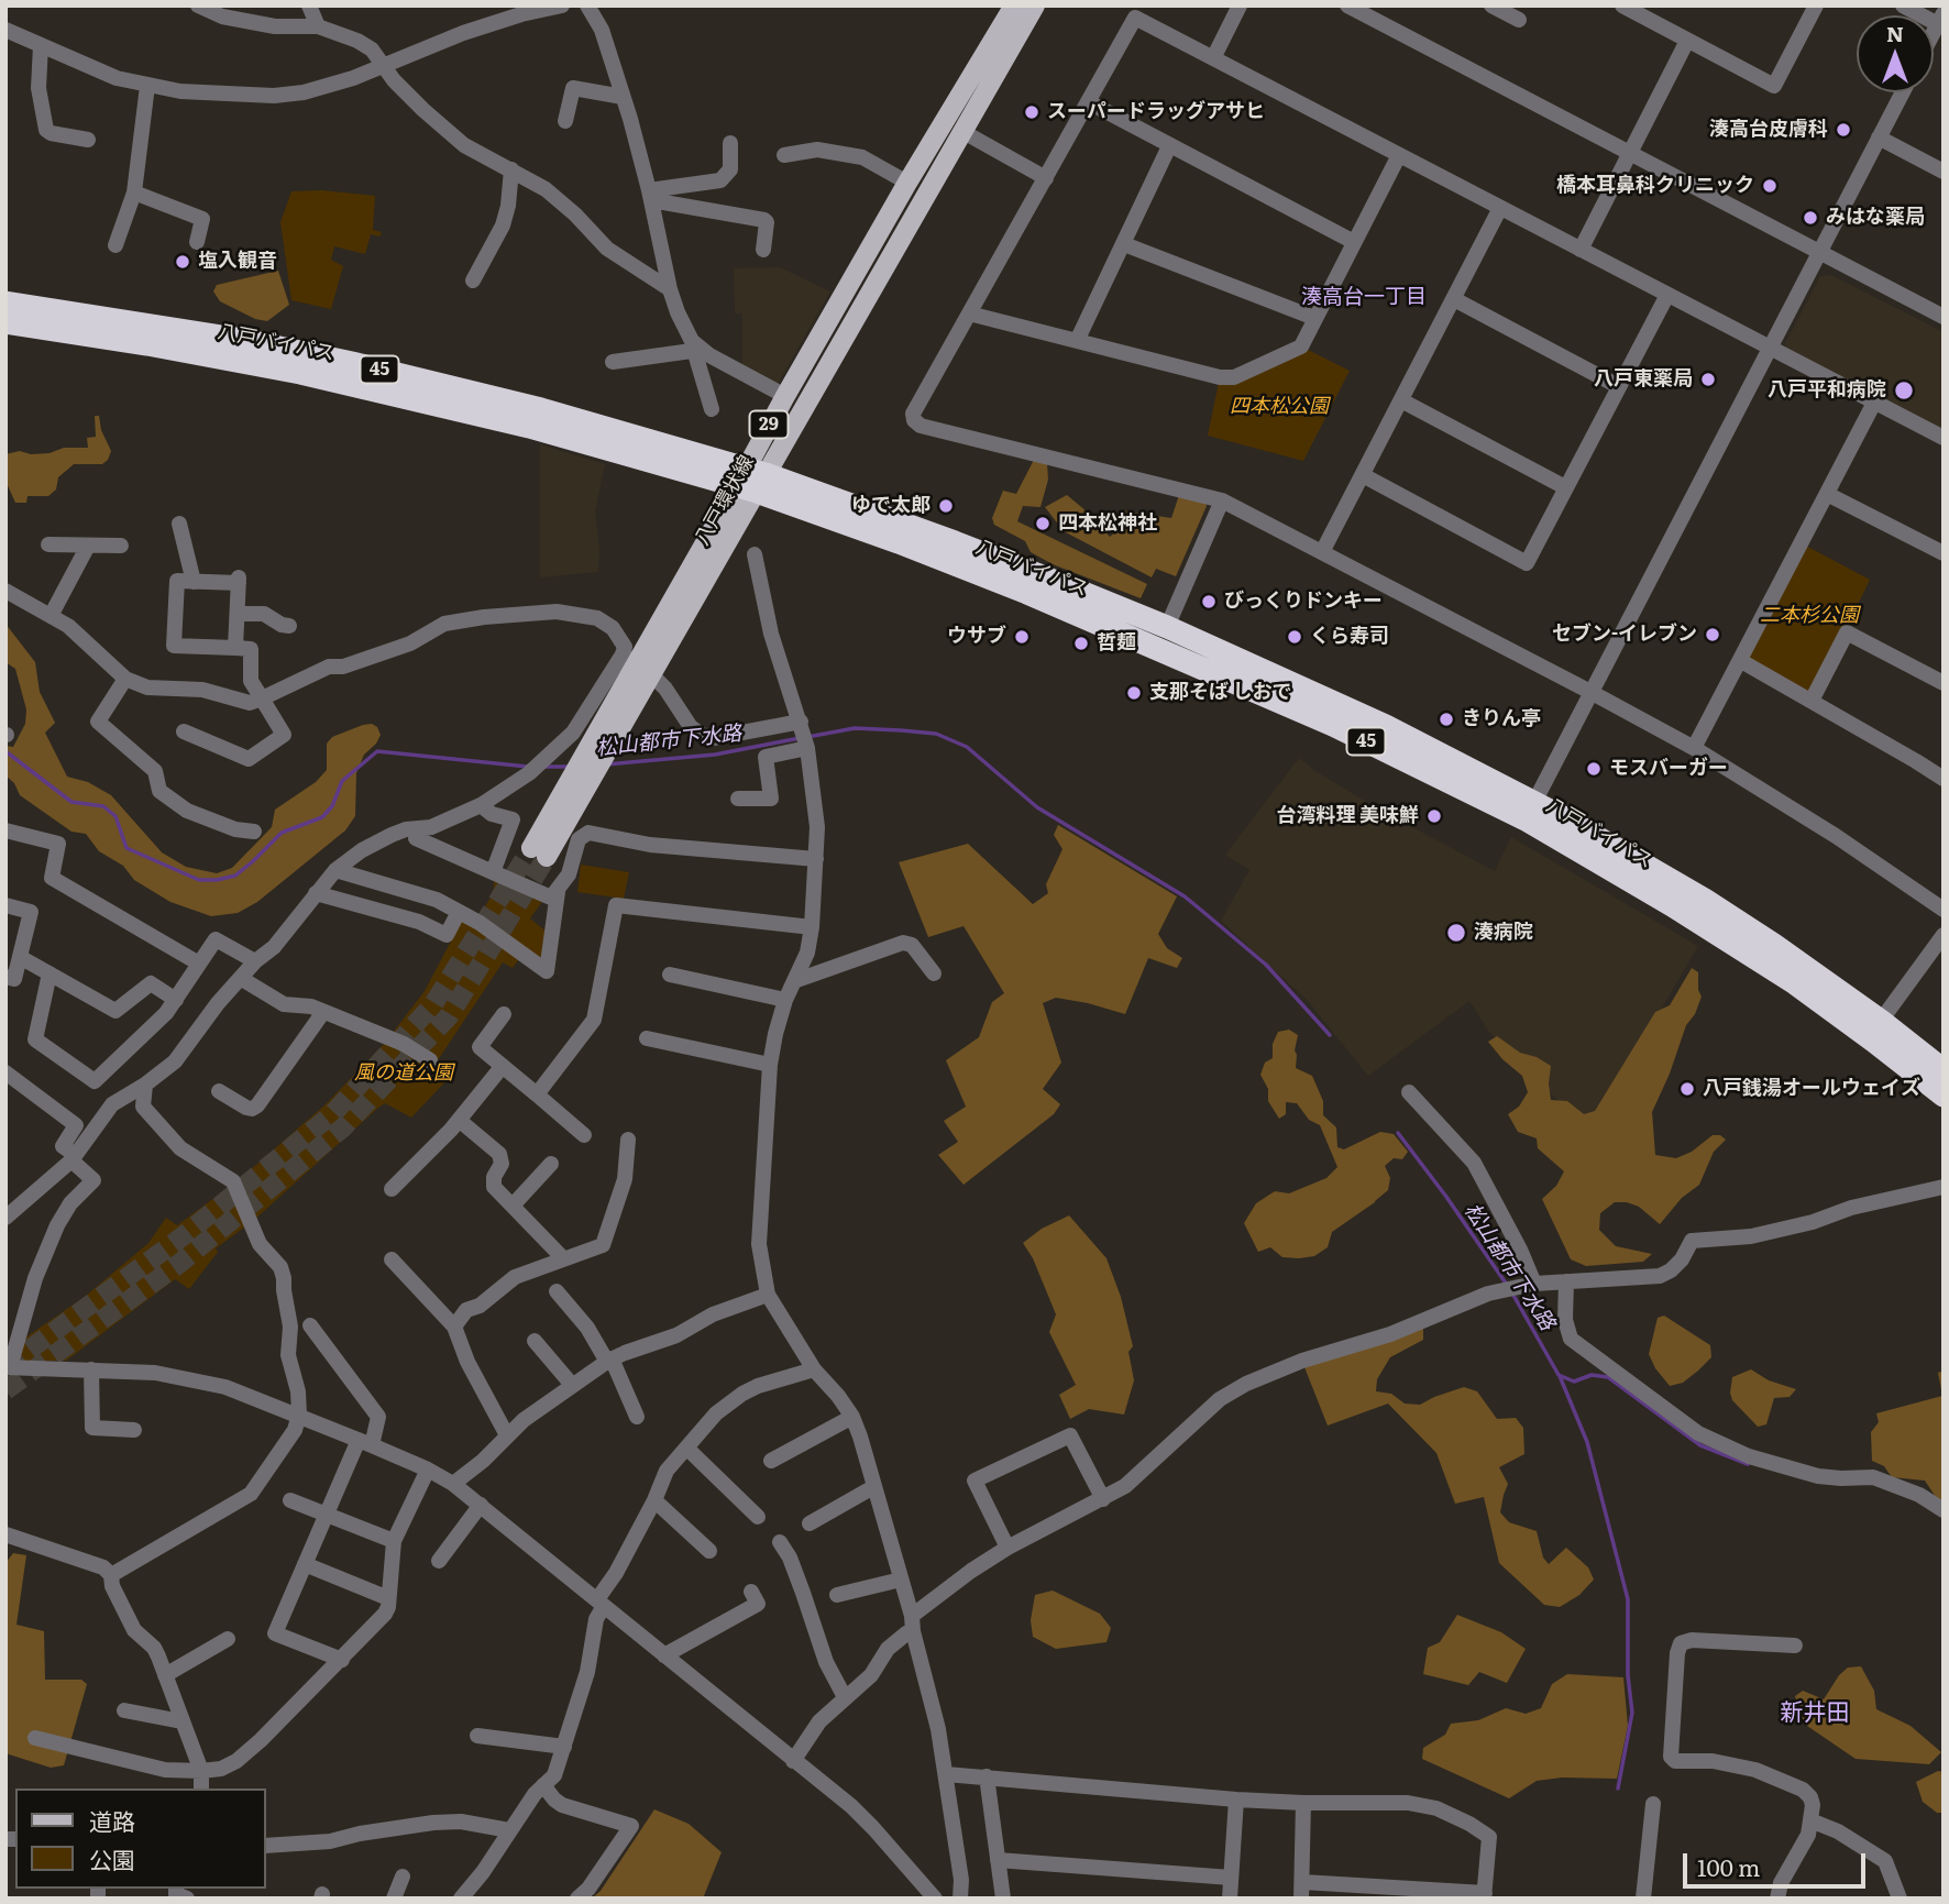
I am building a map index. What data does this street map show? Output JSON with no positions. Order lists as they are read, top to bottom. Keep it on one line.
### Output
{"streets":{"highway":["八戸バイパス","45"],"main road":["29","八戸環状線"]},"crossings":[["八戸バイパス","八戸環状線"]],"districts":["湊高台一丁目","新井田"],"water":["松山都市下水路"],"parks":["四本松公園","二本杉公園","風の道公園"],"places":["スーパードラッグアサヒ","湊高台皮膚科","橋本耳鼻科クリニック","みはな薬局","塩入観音","八戸東薬局","八戸平和病院","ゆで太郎","四本松神社","びっくりドンキー","セブン-イレブン","ウサブ","くら寿司","哲麺","支那そば しおで","きりん亭","モスバーガー","台湾料理 美味鮮","湊病院","八戸銭湯オールウェイズ"],"legend":["道路","公園"],"scale_bar":"100 m","north":"top"}
